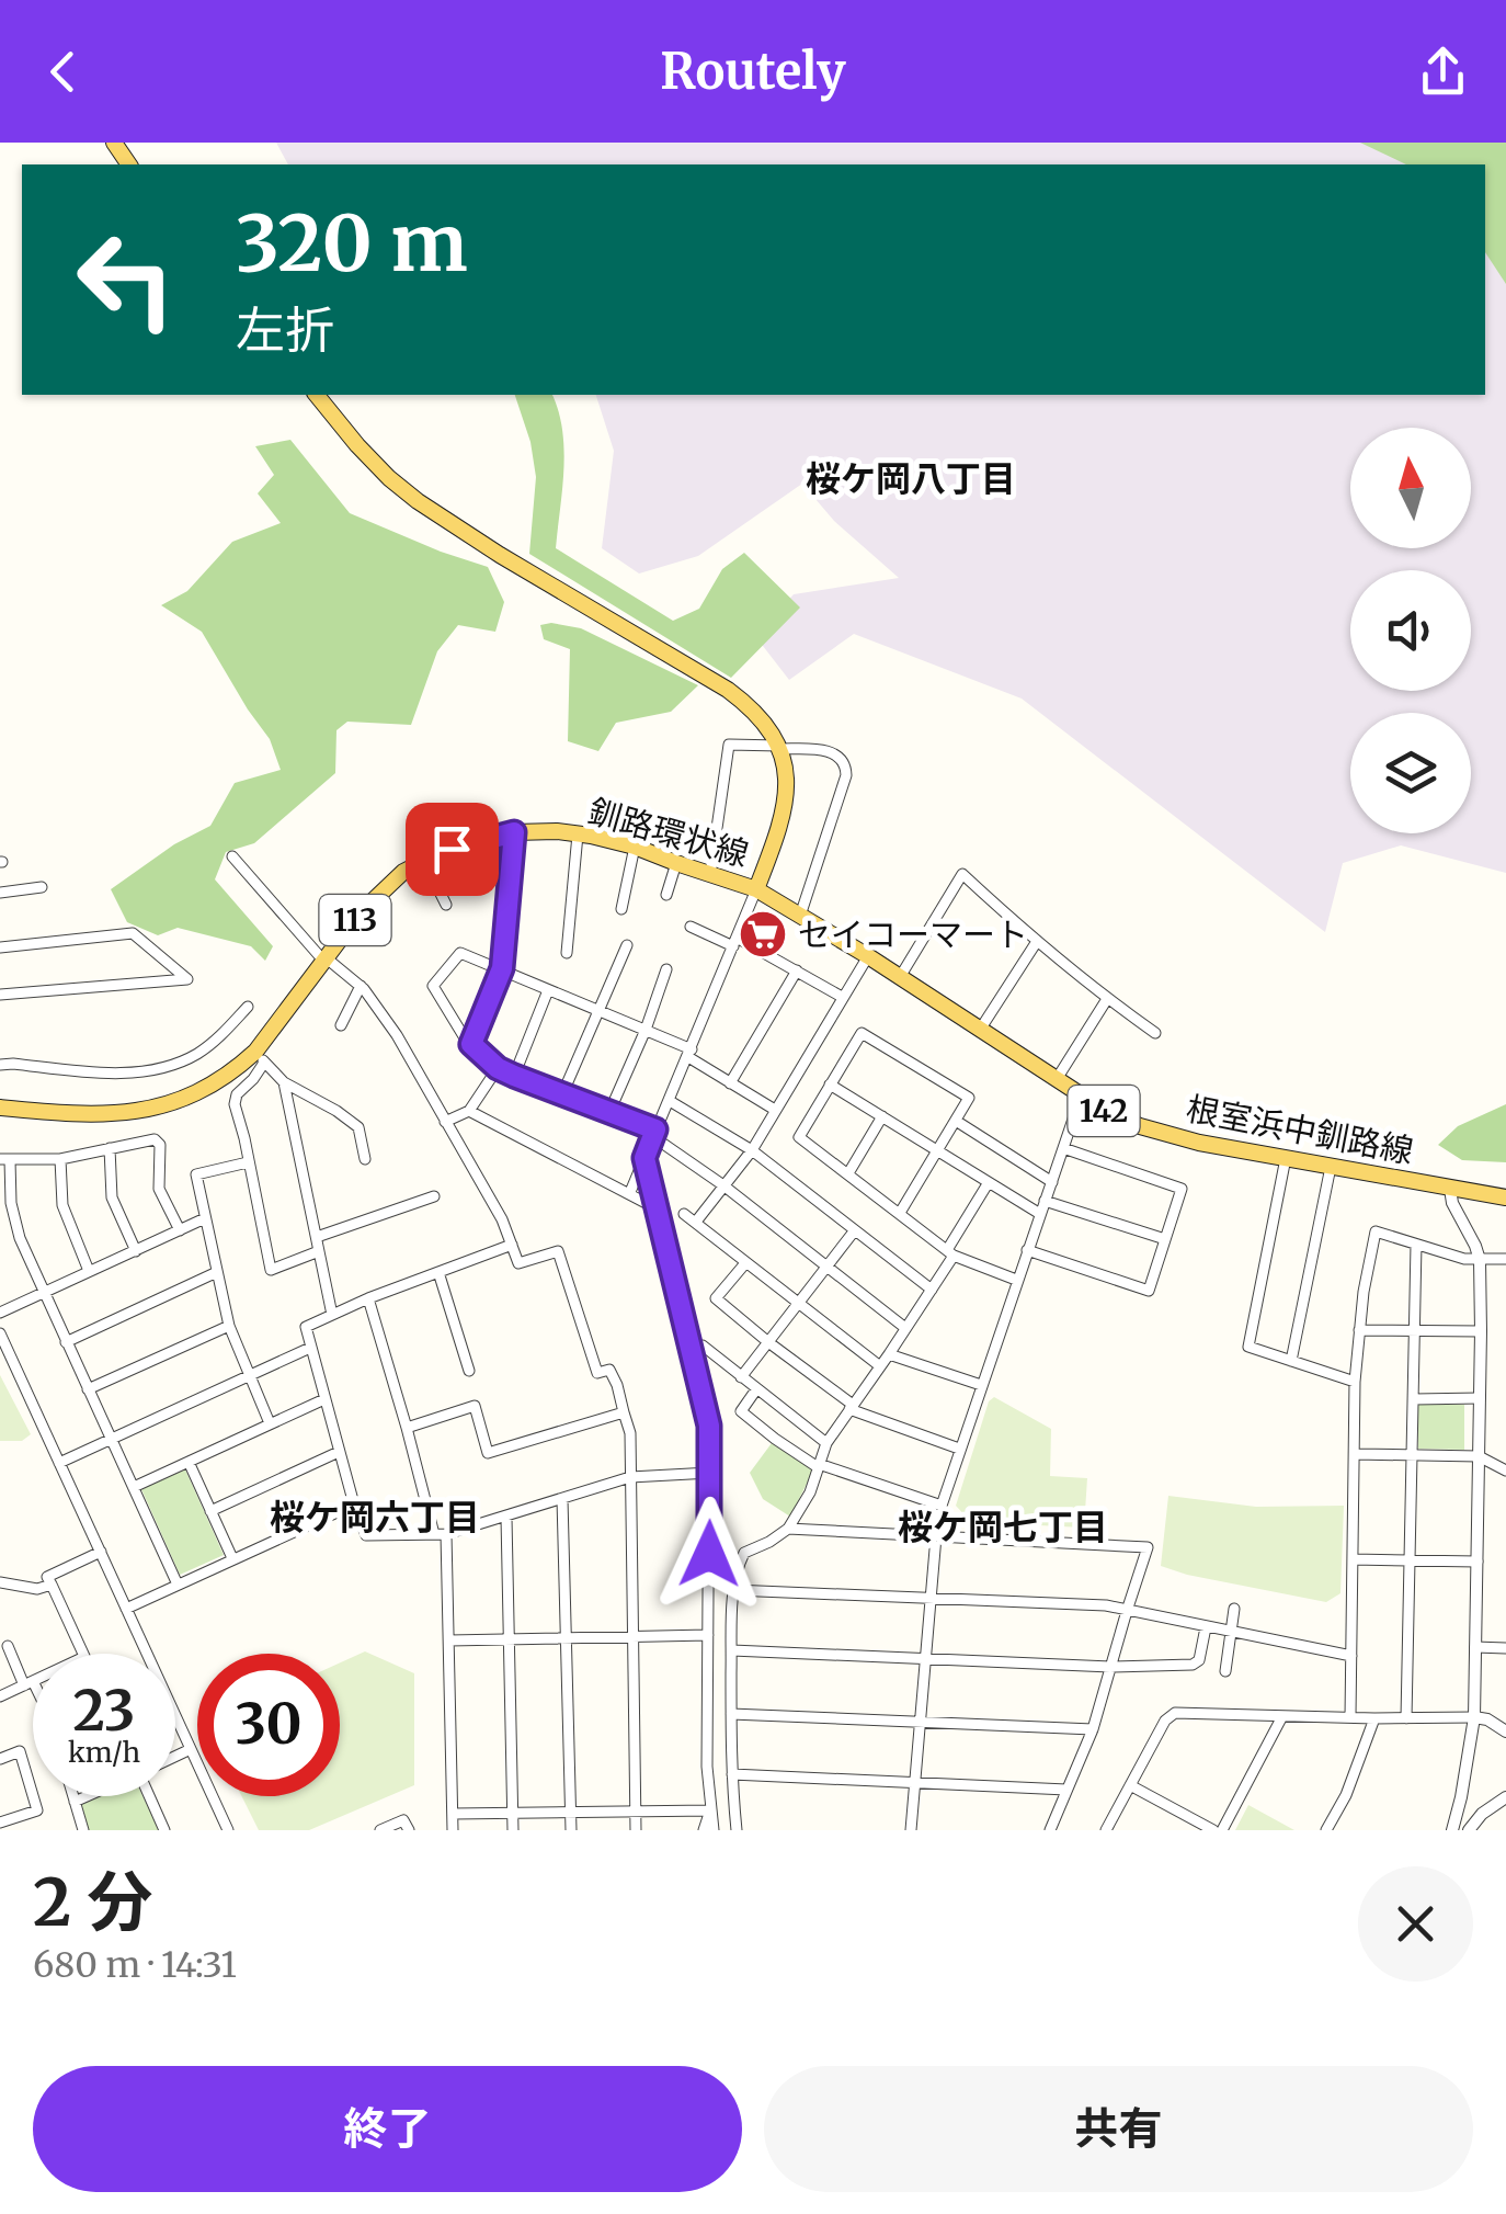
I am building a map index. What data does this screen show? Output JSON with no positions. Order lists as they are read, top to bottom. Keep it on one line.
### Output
{"streets":{"main road":["釧路環状線","113","142","根室浜中釧路線"]},"crossings":[["釧路環状線","根室浜中釧路線"]],"districts":["桜ケ岡八丁目","桜ケ岡六丁目","桜ケ岡七丁目"],"places":{"supermarket":["セイコーマート"]},"north":"top","page":{"header":"Routely","turn":["320 m","左折"],"speed":"23 km/h","limit":"30","heading":["2 分","680 m · 14:31"],"buttons":["終了","共有"]}}
